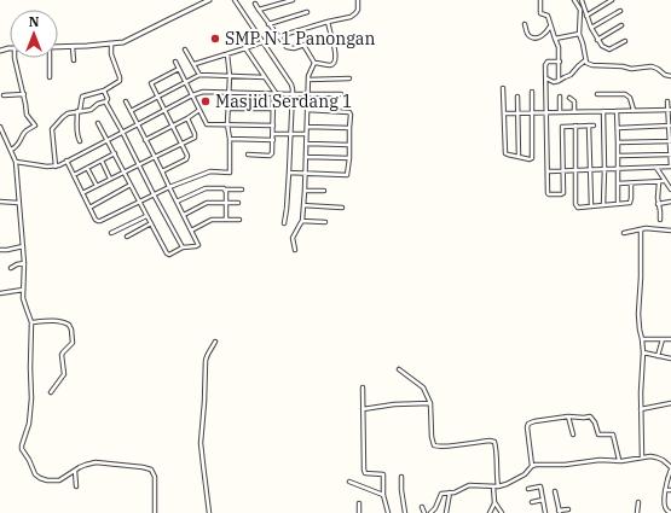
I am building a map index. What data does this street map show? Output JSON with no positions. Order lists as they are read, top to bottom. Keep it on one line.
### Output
{"places":["SMP N 1 Panongan","Masjid Serdang 1"],"north":"top"}
